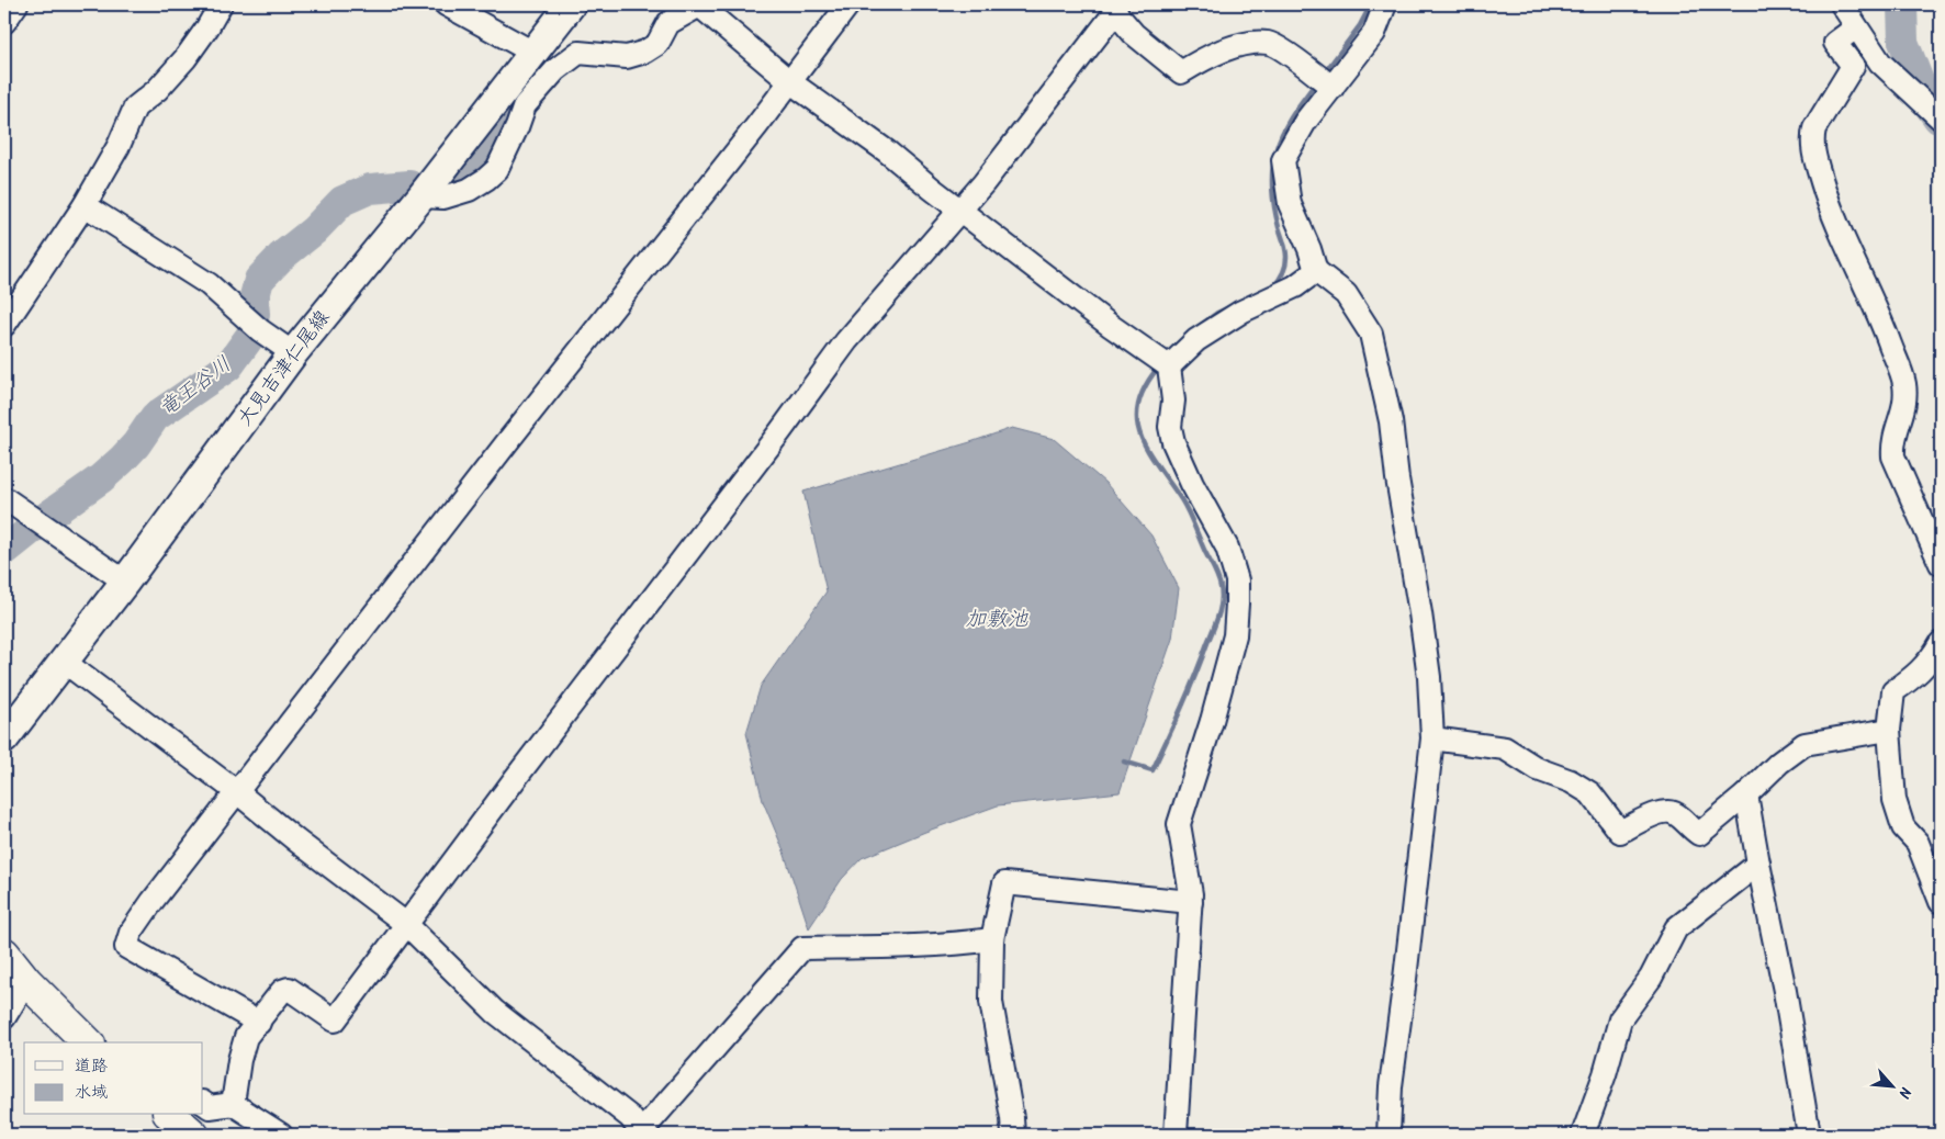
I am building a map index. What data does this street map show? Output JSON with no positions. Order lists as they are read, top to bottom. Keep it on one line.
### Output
{"streets":{"main road":["大見吉津仁尾線"]},"water":["竜王谷川","加敷池"],"legend":["道路","水域"],"north":"bottom right"}
